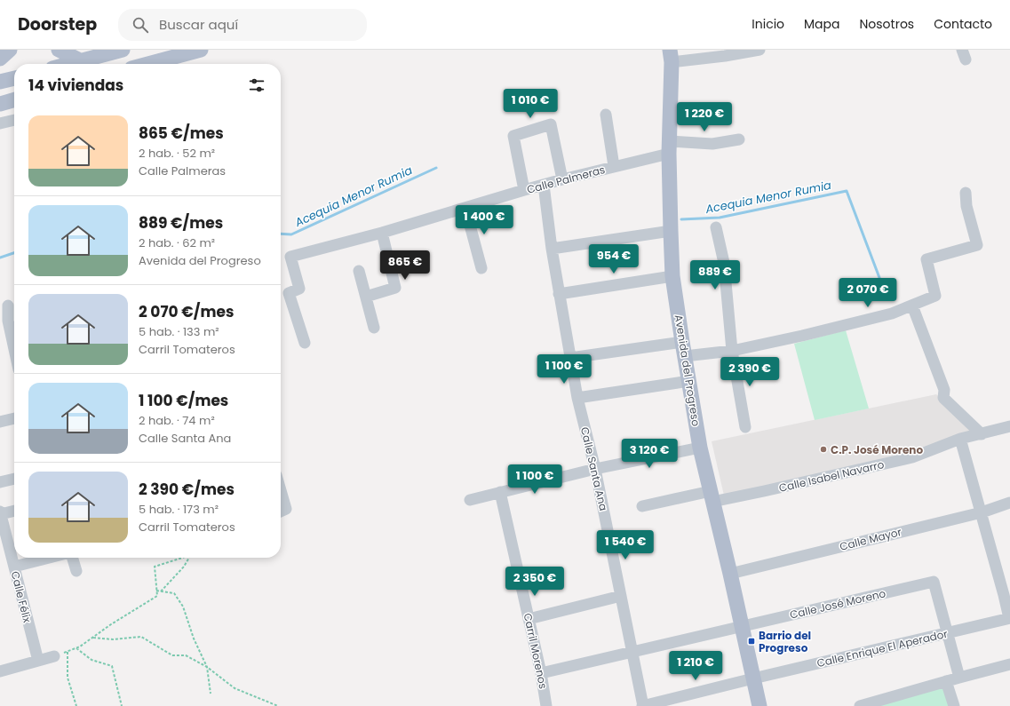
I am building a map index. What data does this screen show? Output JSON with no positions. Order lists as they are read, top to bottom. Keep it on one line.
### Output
{"streets":{"main road":["Avenida del Progreso"],"street":["Calle Palmeras","Calle Santa Ana","Calle Isabel Navarro","Calle Mayor","Calle Félix","Calle José Moreno","Calle Enrique El Aperador","Carril Morenos"]},"crossings":[["Calle Palmeras","Avenida del Progreso"],["Calle Palmeras","Calle Santa Ana"],["Avenida del Progreso","Calle Isabel Navarro"],["Avenida del Progreso","Calle Mayor"],["Avenida del Progreso","Calle José Moreno"],["Avenida del Progreso","Calle Enrique El Aperador"],["Calle Santa Ana","Calle José Moreno"],["Calle Santa Ana","Calle Enrique El Aperador"],["Calle José Moreno","Calle Enrique El Aperador"],["Calle José Moreno","Carril Morenos"]],"water":["Acequia Menor Rumia"],"places":{"other":["C.P. José Moreno"],"transit":["Barrio del Progreso"]},"page":{"header":"Doorstep","search":"Buscar aquí","nav":["Inicio","Mapa","Nosotros","Contacto"],"heading":"14 viviendas","price":["1 010 €","1 220 €","1 400 €","954 €","865 €","889 €","2 070 €","1 100 €","2 390 €","3 120 €","1 100 €","1 540 €","2 350 €","1 210 €"],"list":[{"name":"865 €/mes","note":"2 hab. · 52 m² · Calle Palmeras"},{"name":"889 €/mes","note":"2 hab. · 62 m² · Avenida del Progreso"},{"name":"2 070 €/mes","note":"5 hab. · 133 m² · Carril Tomateros"},{"name":"1 100 €/mes","note":"2 hab. · 74 m² · Calle Santa Ana"},{"name":"2 390 €/mes","note":"5 hab. · 173 m² · Carril Tomateros"}]}}
